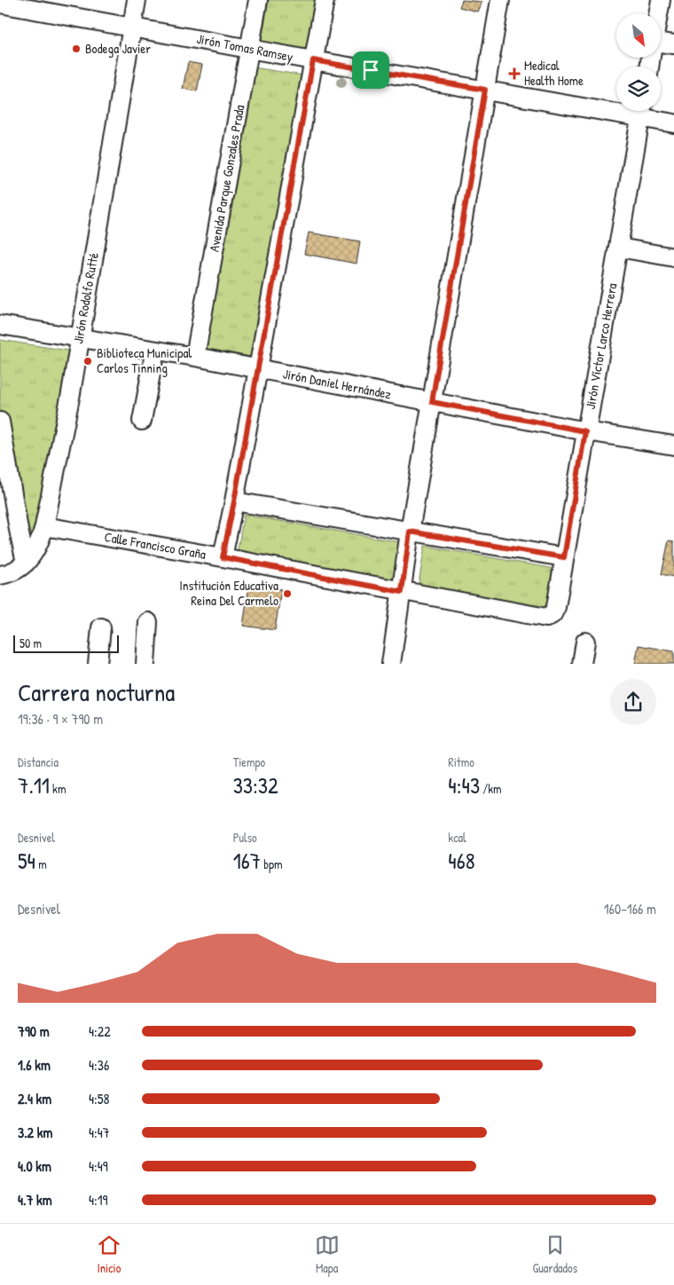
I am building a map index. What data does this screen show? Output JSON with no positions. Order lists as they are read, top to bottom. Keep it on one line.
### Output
{"streets":{"street":["Jirón Tomas Ramsey","Avenida Parque Gonzales Prada","Jirón Rodolfo Rutté","Jirón Víctor Larco Herrera","Jirón Daniel Hernández","Calle Francisco Graña"]},"crossings":[["Jirón Tomas Ramsey","Avenida Parque Gonzales Prada"],["Jirón Tomas Ramsey","Jirón Rodolfo Rutté"],["Avenida Parque Gonzales Prada","Jirón Daniel Hernández"],["Jirón Rodolfo Rutté","Jirón Daniel Hernández"],["Jirón Rodolfo Rutté","Calle Francisco Graña"],["Jirón Víctor Larco Herrera","Jirón Daniel Hernández"],["Jirón Víctor Larco Herrera","Calle Francisco Graña"]],"places":{"other":["Bodega Javier","Biblioteca Municipal Carlos Tinning","Institución Educativa Reina Del Carmelo"],"health":["Medical Health Home"]},"scale_bar":"50 m","north":"bottom right","page":{"scale":"50 m","heading":["Carrera nocturna","19:36 · 9 × 790 m"],"stats":[["Distancia","7.11 km"],["Tiempo","33:32"],["Ritmo","4:43 /km"],["Desnivel","54 m"],["Pulso","167 bpm"],["kcal","468"]],"chart":["Desnivel","160–166 m"],"list":[{"name":"790 m","note":"4:22"},{"name":"1.6 km","note":"4:36"},{"name":"2.4 km","note":"4:58"},{"name":"3.2 km","note":"4:47"},{"name":"4.0 km","note":"4:49"},{"name":"4.7 km","note":"4:19"}],"tabs":["Inicio","Mapa","Guardados"]}}
